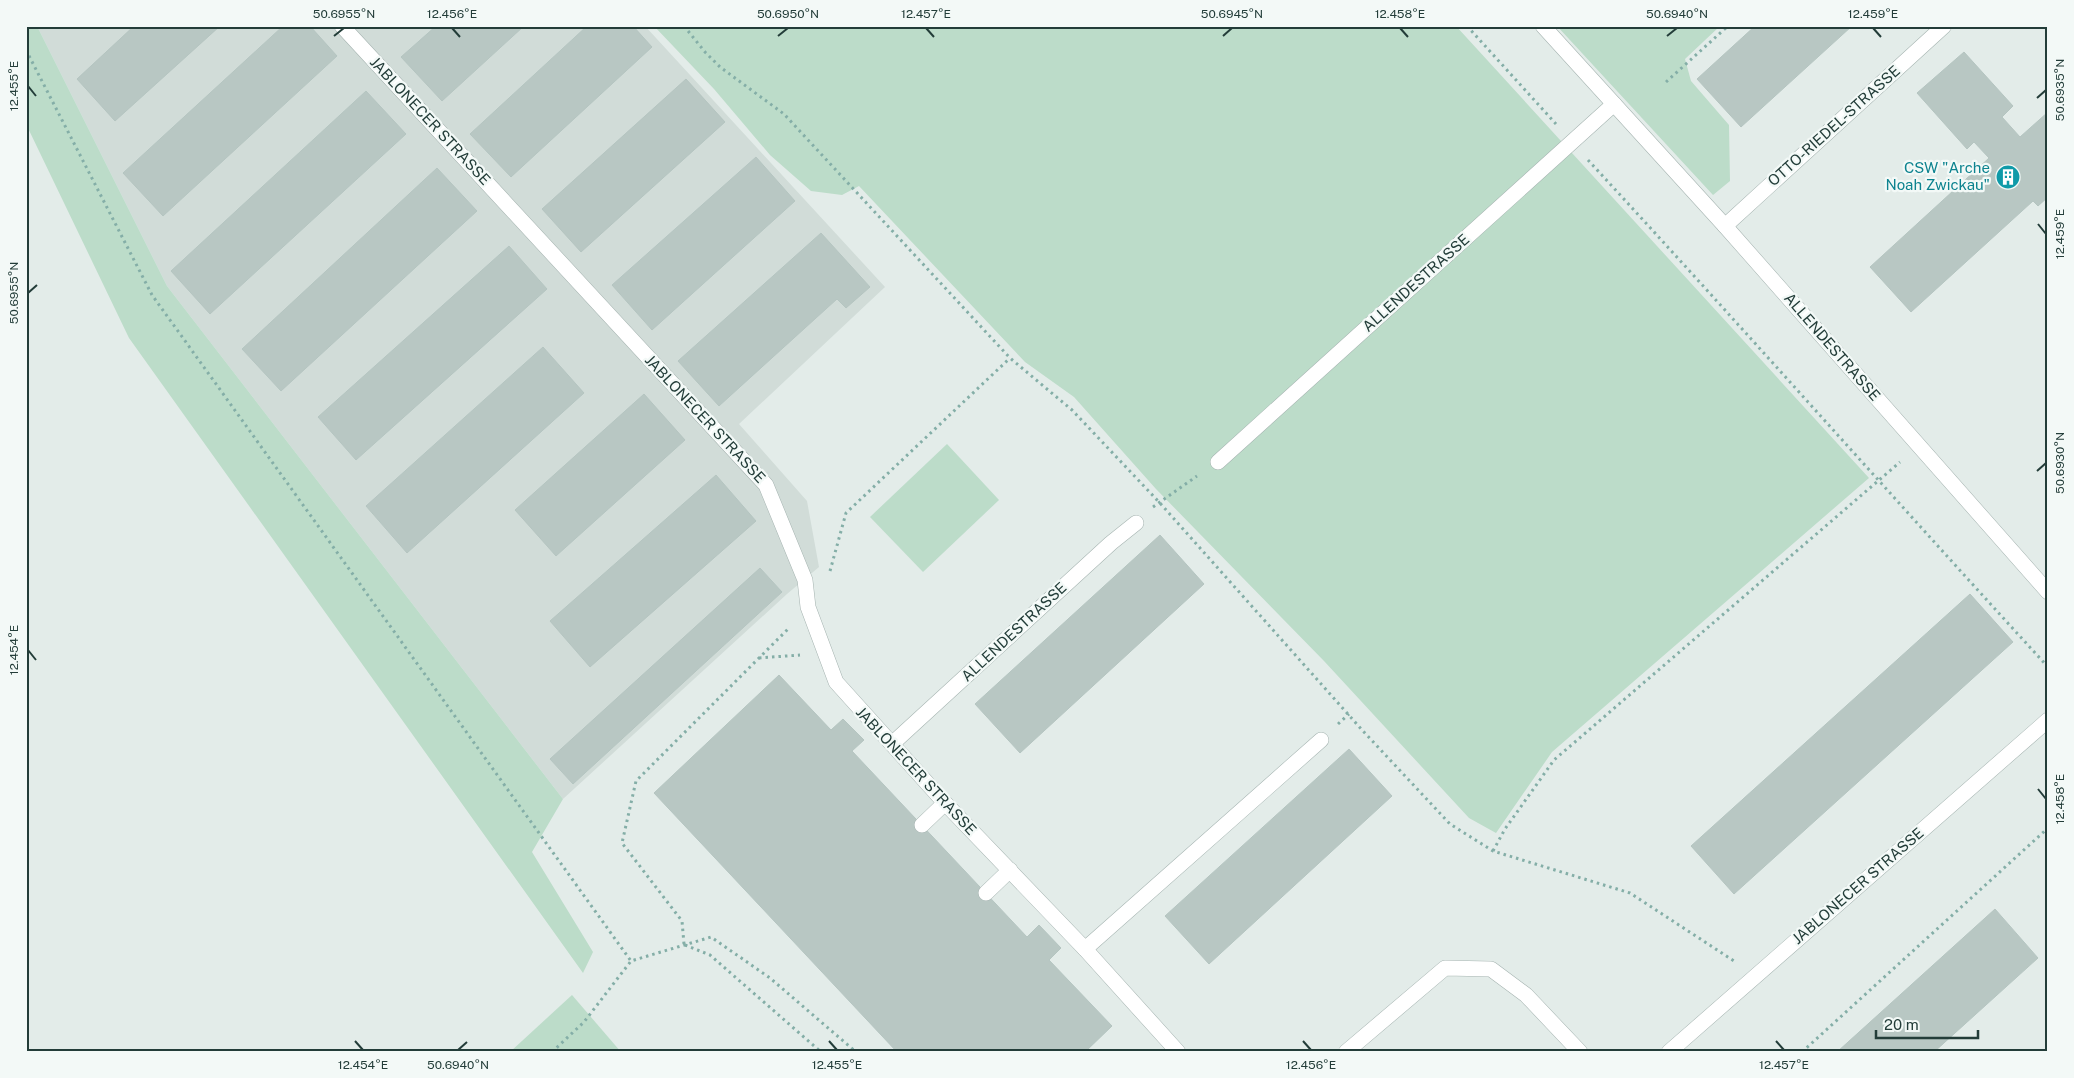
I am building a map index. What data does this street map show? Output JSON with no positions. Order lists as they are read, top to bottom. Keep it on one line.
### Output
{"streets":{"street":["JABLONECER STRASSE","OTTO-RIEDEL-STRASSE","ALLENDESTRASSE"]},"crossings":[["JABLONECER STRASSE","ALLENDESTRASSE"],["OTTO-RIEDEL-STRASSE","ALLENDESTRASSE"]],"places":{"building":["CSW \"Arche Noah Zwickau\""]},"scale_bar":"20 m","coordinates":["50.6955°N","12.456°E","50.6950°N","12.457°E","50.6945°N","12.458°E","50.6940°N","12.459°E","12.455°E","50.6935°N","50.6930°N","12.454°E"]}
